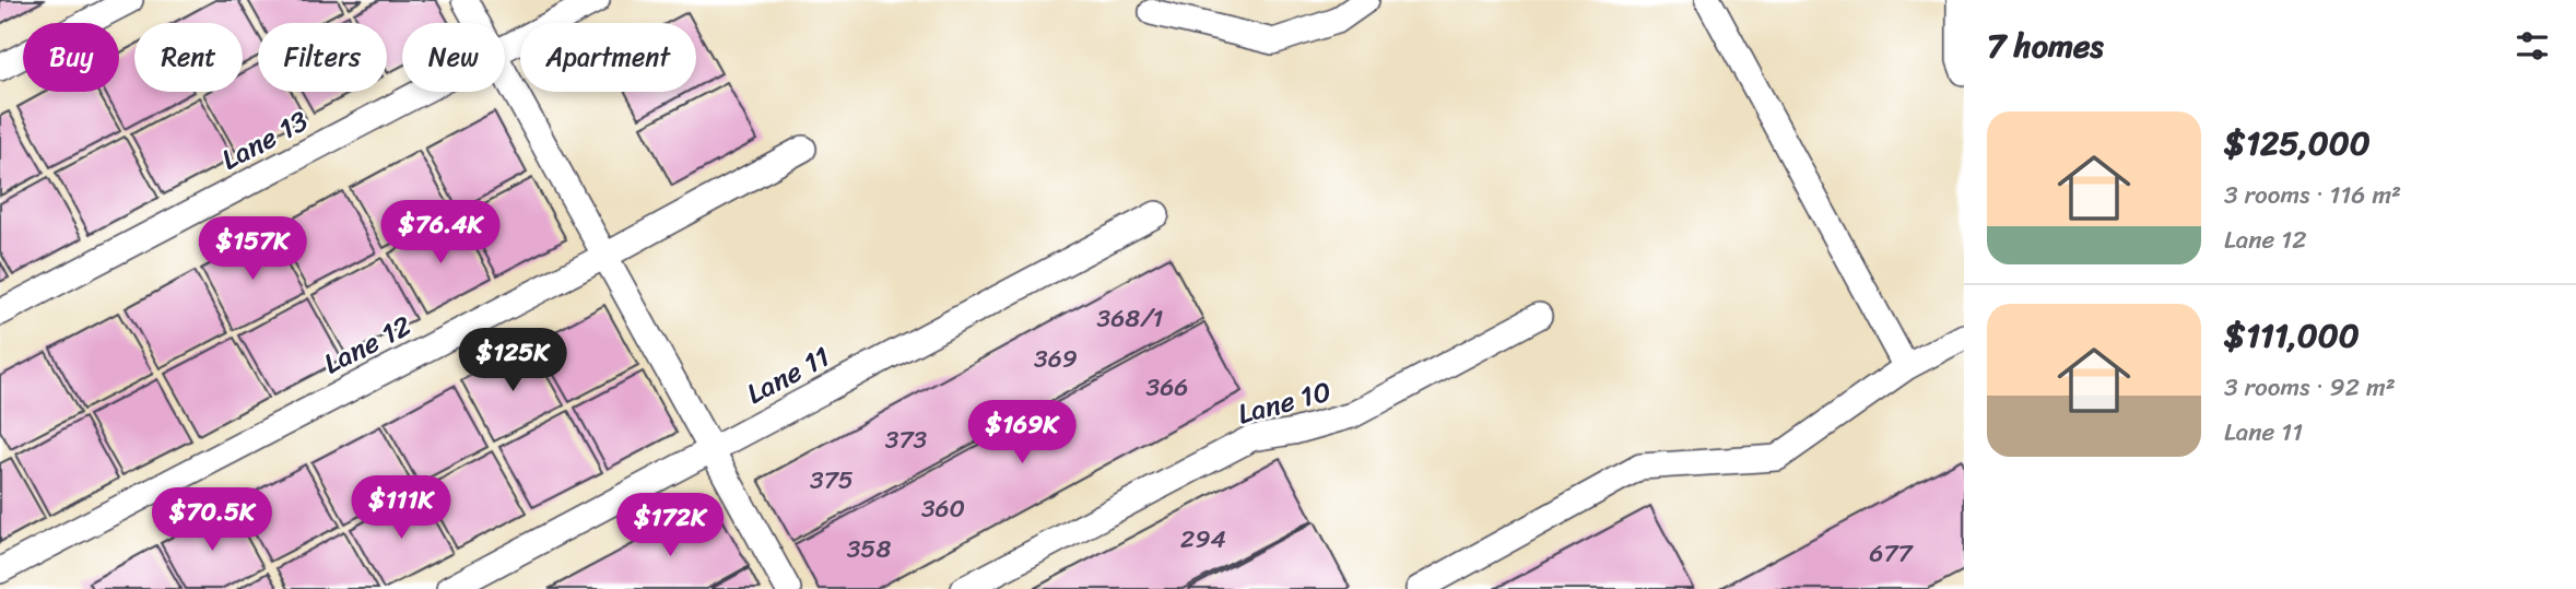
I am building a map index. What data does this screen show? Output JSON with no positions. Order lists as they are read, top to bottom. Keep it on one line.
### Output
{"streets":{"street":["Lane 13","Lane 12","Lane 11","Lane 10"]},"house_numbers":["368/1","369","366","373","375","360","294","358","677"],"page":{"heading":"7 homes","chip":["Buy","Rent","Filters","New","Apartment"],"list":[{"name":"$125,000","note":"3 rooms · 116 m² · Lane 12"},{"name":"$111,000","note":"3 rooms · 92 m² · Lane 11"}],"price":["$76.4K","$157K","$125K","$169K","$111K","$70.5K","$172K"]}}
